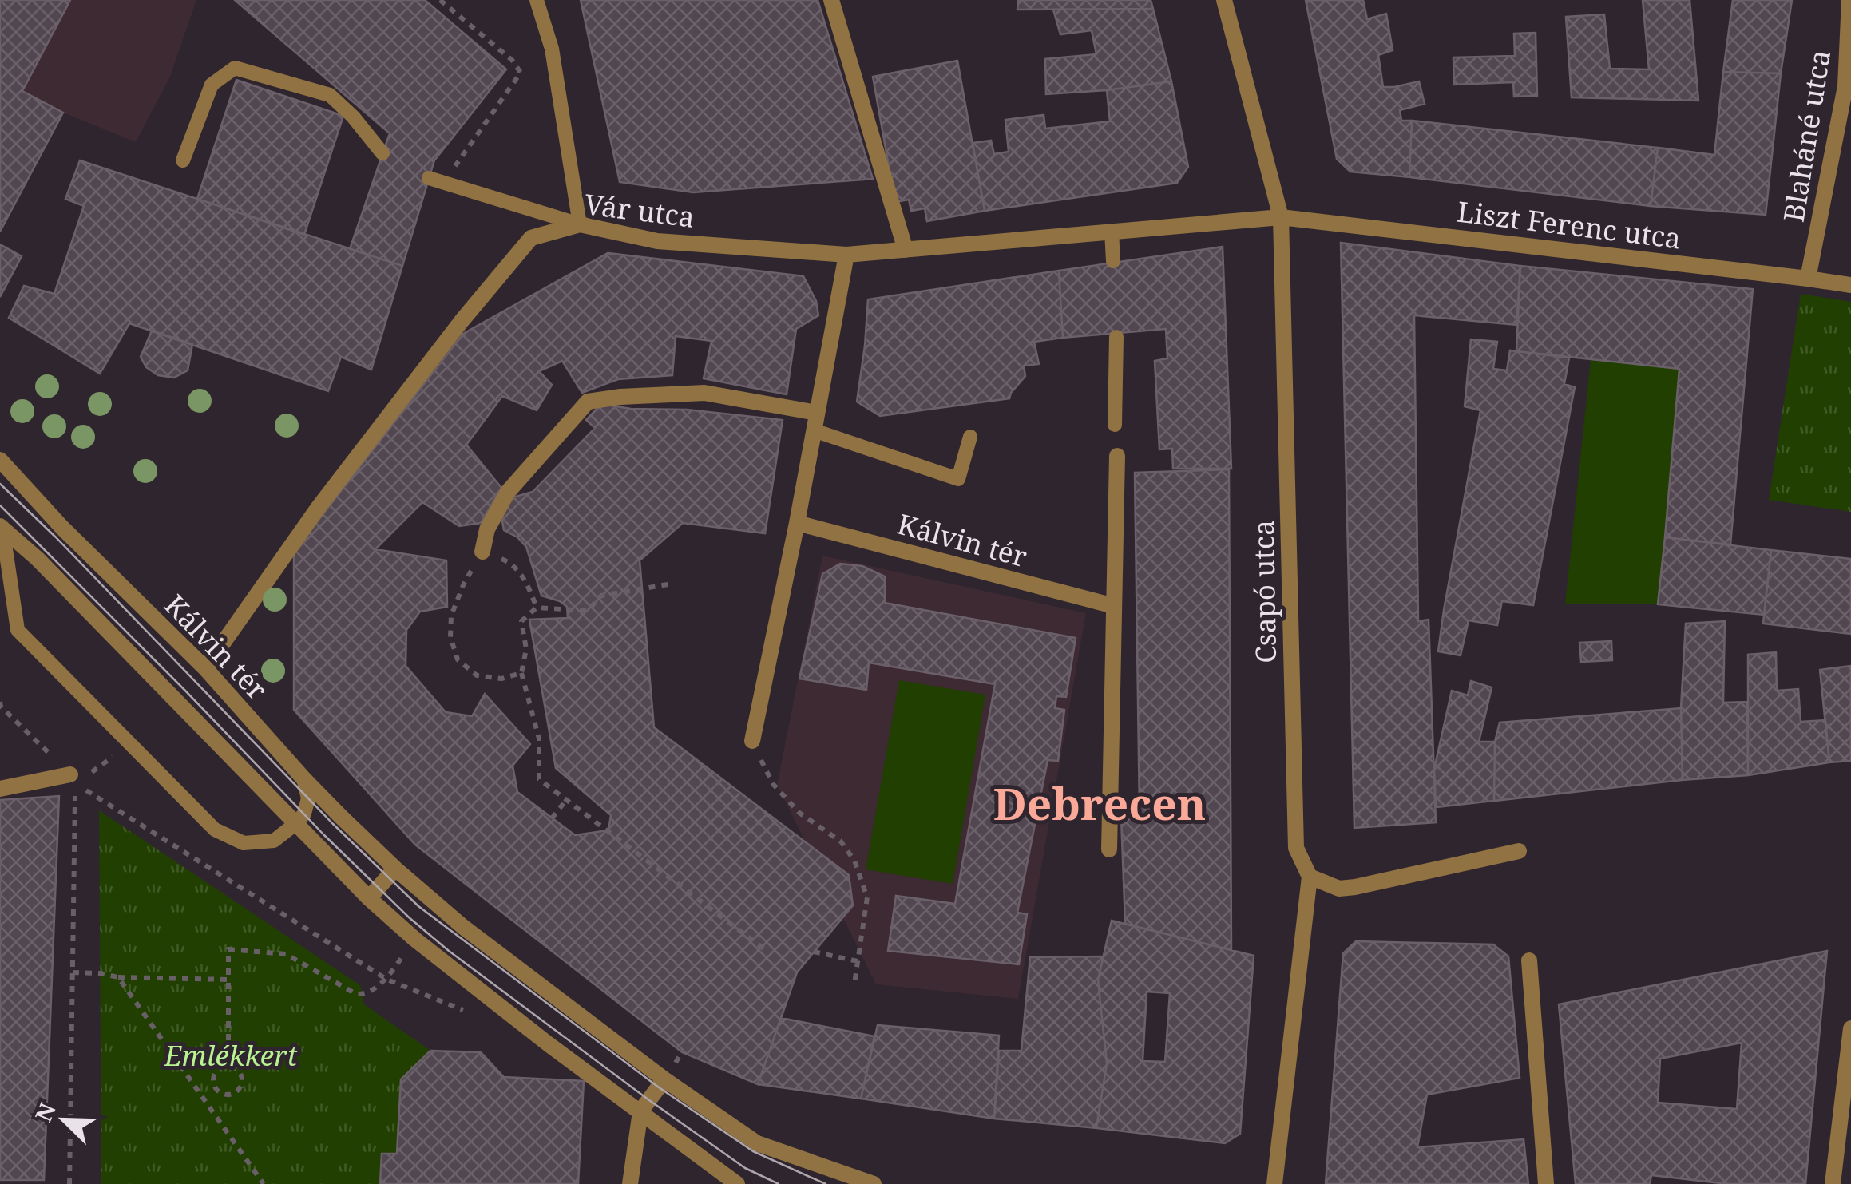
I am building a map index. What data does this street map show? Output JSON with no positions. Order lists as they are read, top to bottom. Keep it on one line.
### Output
{"streets":{"street":["Blaháné utca","Vár utca","Liszt Ferenc utca","Kálvin tér","Csapó utca"]},"crossings":[["Blaháné utca","Liszt Ferenc utca"],["Vár utca","Liszt Ferenc utca"],["Vár utca","Kálvin tér"],["Vár utca","Csapó utca"],["Liszt Ferenc utca","Csapó utca"]],"districts":["Debrecen"],"parks":["Emlékkert"],"north":"top left"}
